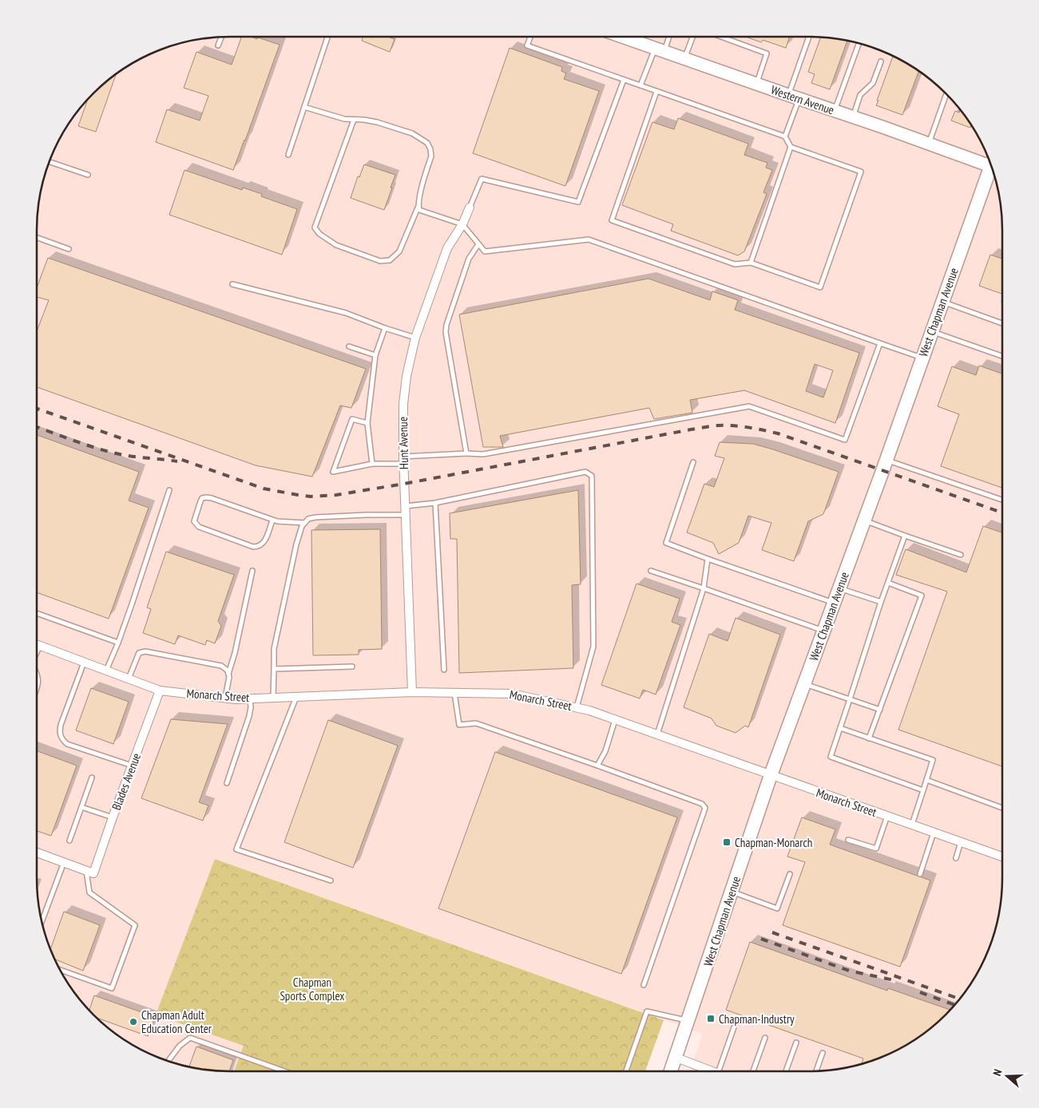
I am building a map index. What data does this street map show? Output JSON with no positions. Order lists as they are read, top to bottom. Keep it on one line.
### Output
{"streets":{"main road":["West Chapman Avenue"],"street":["Western Avenue","Hunt Avenue","Monarch Street","Blades Avenue"]},"crossings":[["West Chapman Avenue","Monarch Street"],["Hunt Avenue","Monarch Street"],["Monarch Street","Blades Avenue"]],"parks":["Chapman Sports Complex"],"places":{"transit":["Chapman-Monarch","Chapman-Industry"],"other":["Chapman Adult Education Center"]},"north":"left"}
